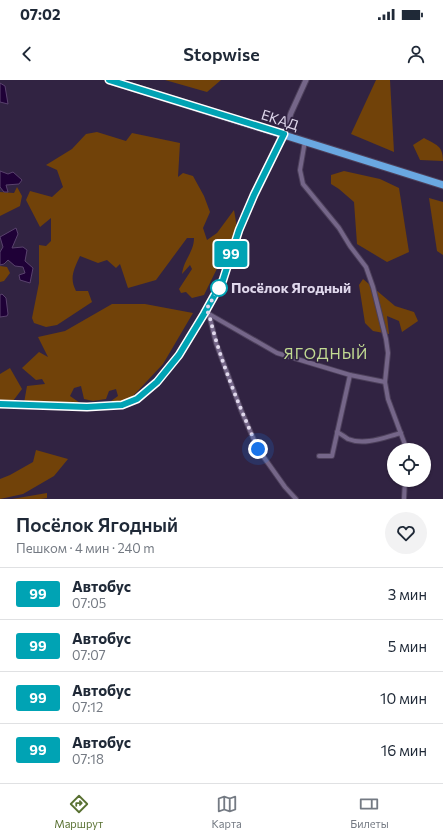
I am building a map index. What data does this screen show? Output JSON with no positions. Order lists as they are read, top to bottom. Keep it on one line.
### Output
{"streets":{"highway":["ЕКАД"]},"districts":["ЯГОДНЫЙ"],"places":["Посёлок Ягодный"],"lines":["bus line 99"],"page":{"status":"07:02","header":"Stopwise","on_map":"99","heading":["Посёлок Ягодный","Пешком · 4 мин · 240 m"],"list":[{"mark":"99","name":"Автобус","note":"07:05","value":"3 мин"},{"mark":"99","name":"Автобус","note":"07:07","value":"5 мин"},{"mark":"99","name":"Автобус","note":"07:12","value":"10 мин"},{"mark":"99","name":"Автобус","note":"07:18","value":"16 мин"}],"tabs":["Маршрут","Карта","Билеты"]}}
